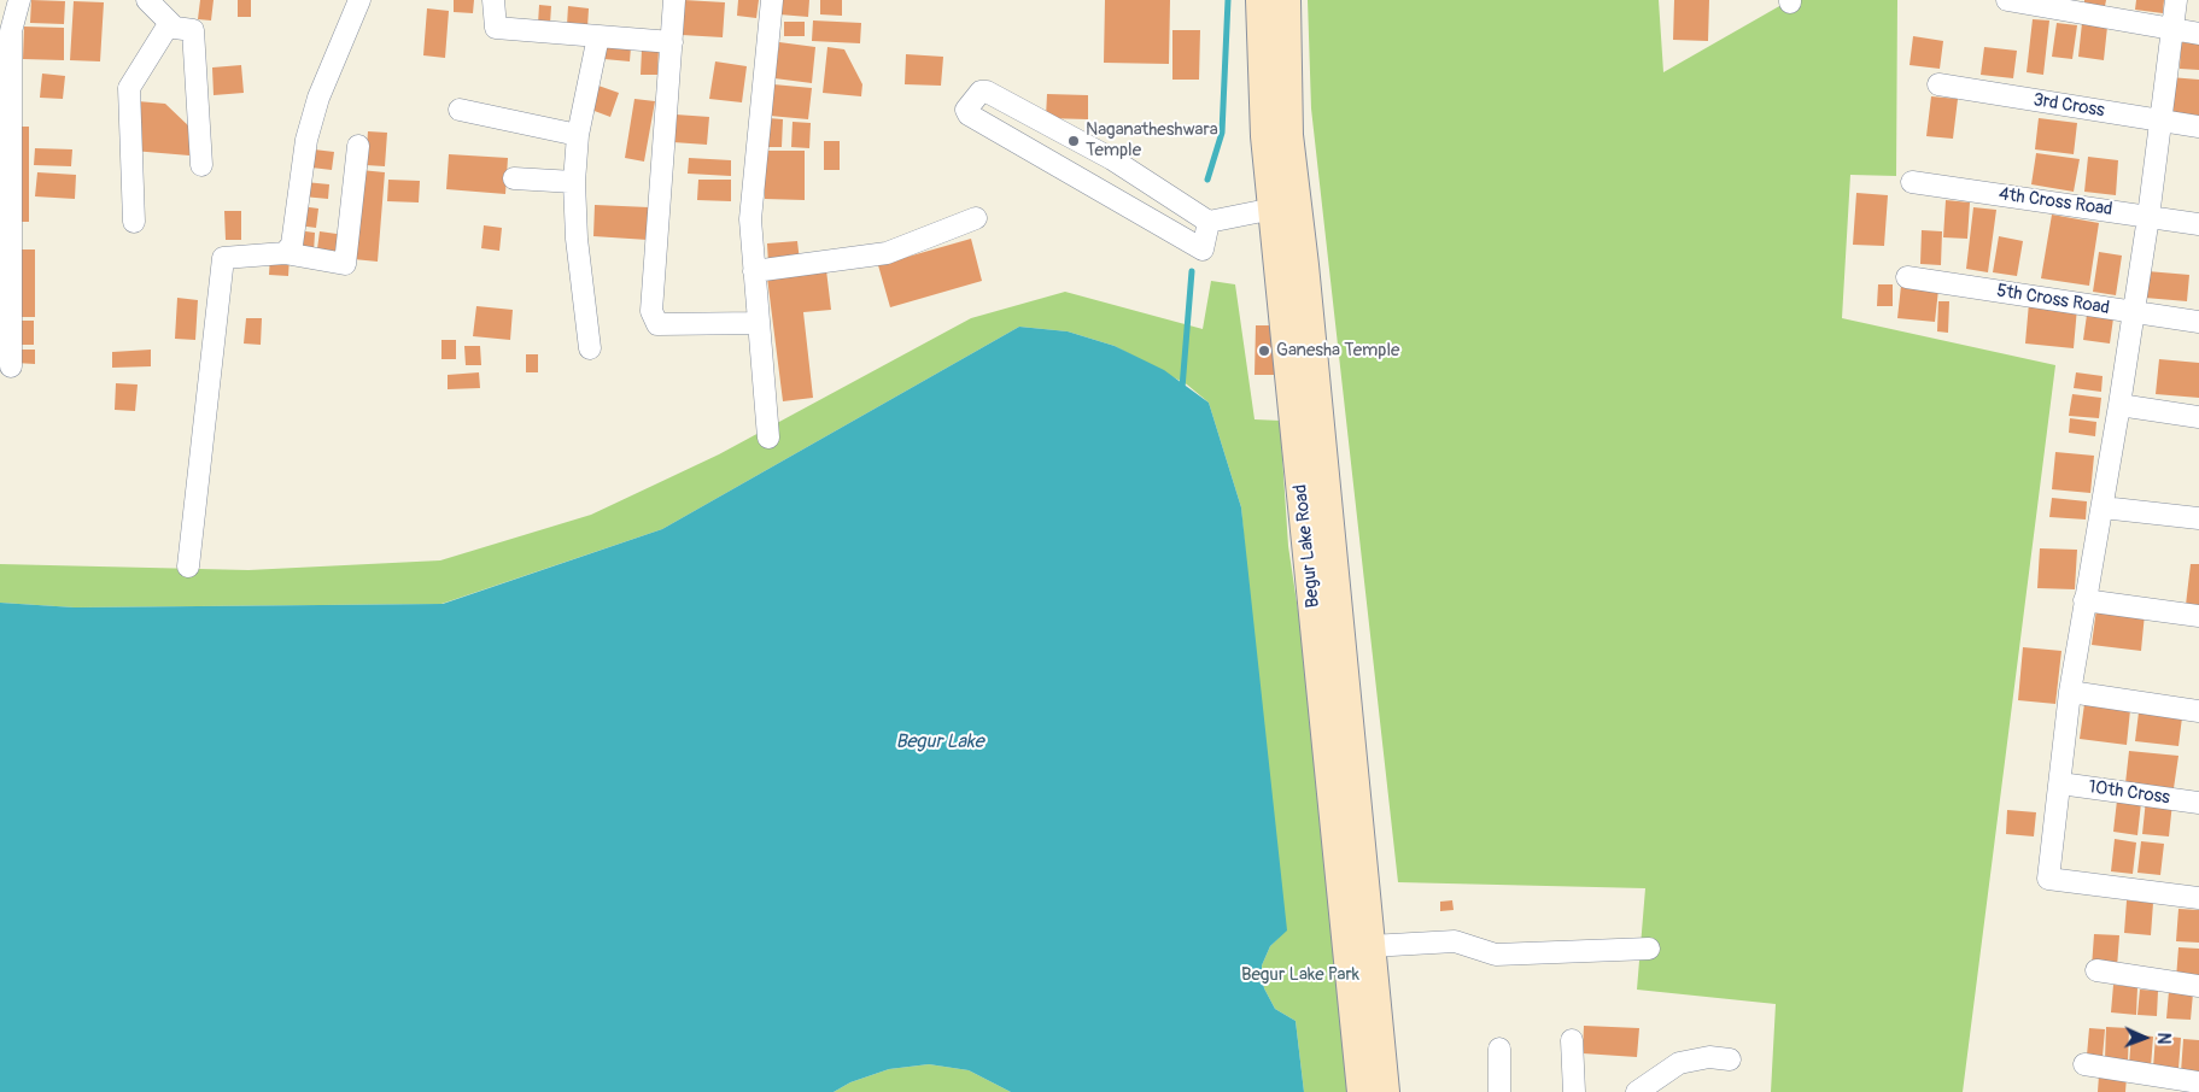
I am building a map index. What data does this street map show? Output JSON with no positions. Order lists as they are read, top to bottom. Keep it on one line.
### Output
{"streets":{"main road":["Begur Lake Road"],"street":["3rd Cross","4th Cross Road","5th Cross Road","10th Cross"]},"water":["Begur Lake"],"parks":["Begur Lake Park"],"places":["Naganatheshwara Temple","Ganesha Temple"],"north":"right"}
